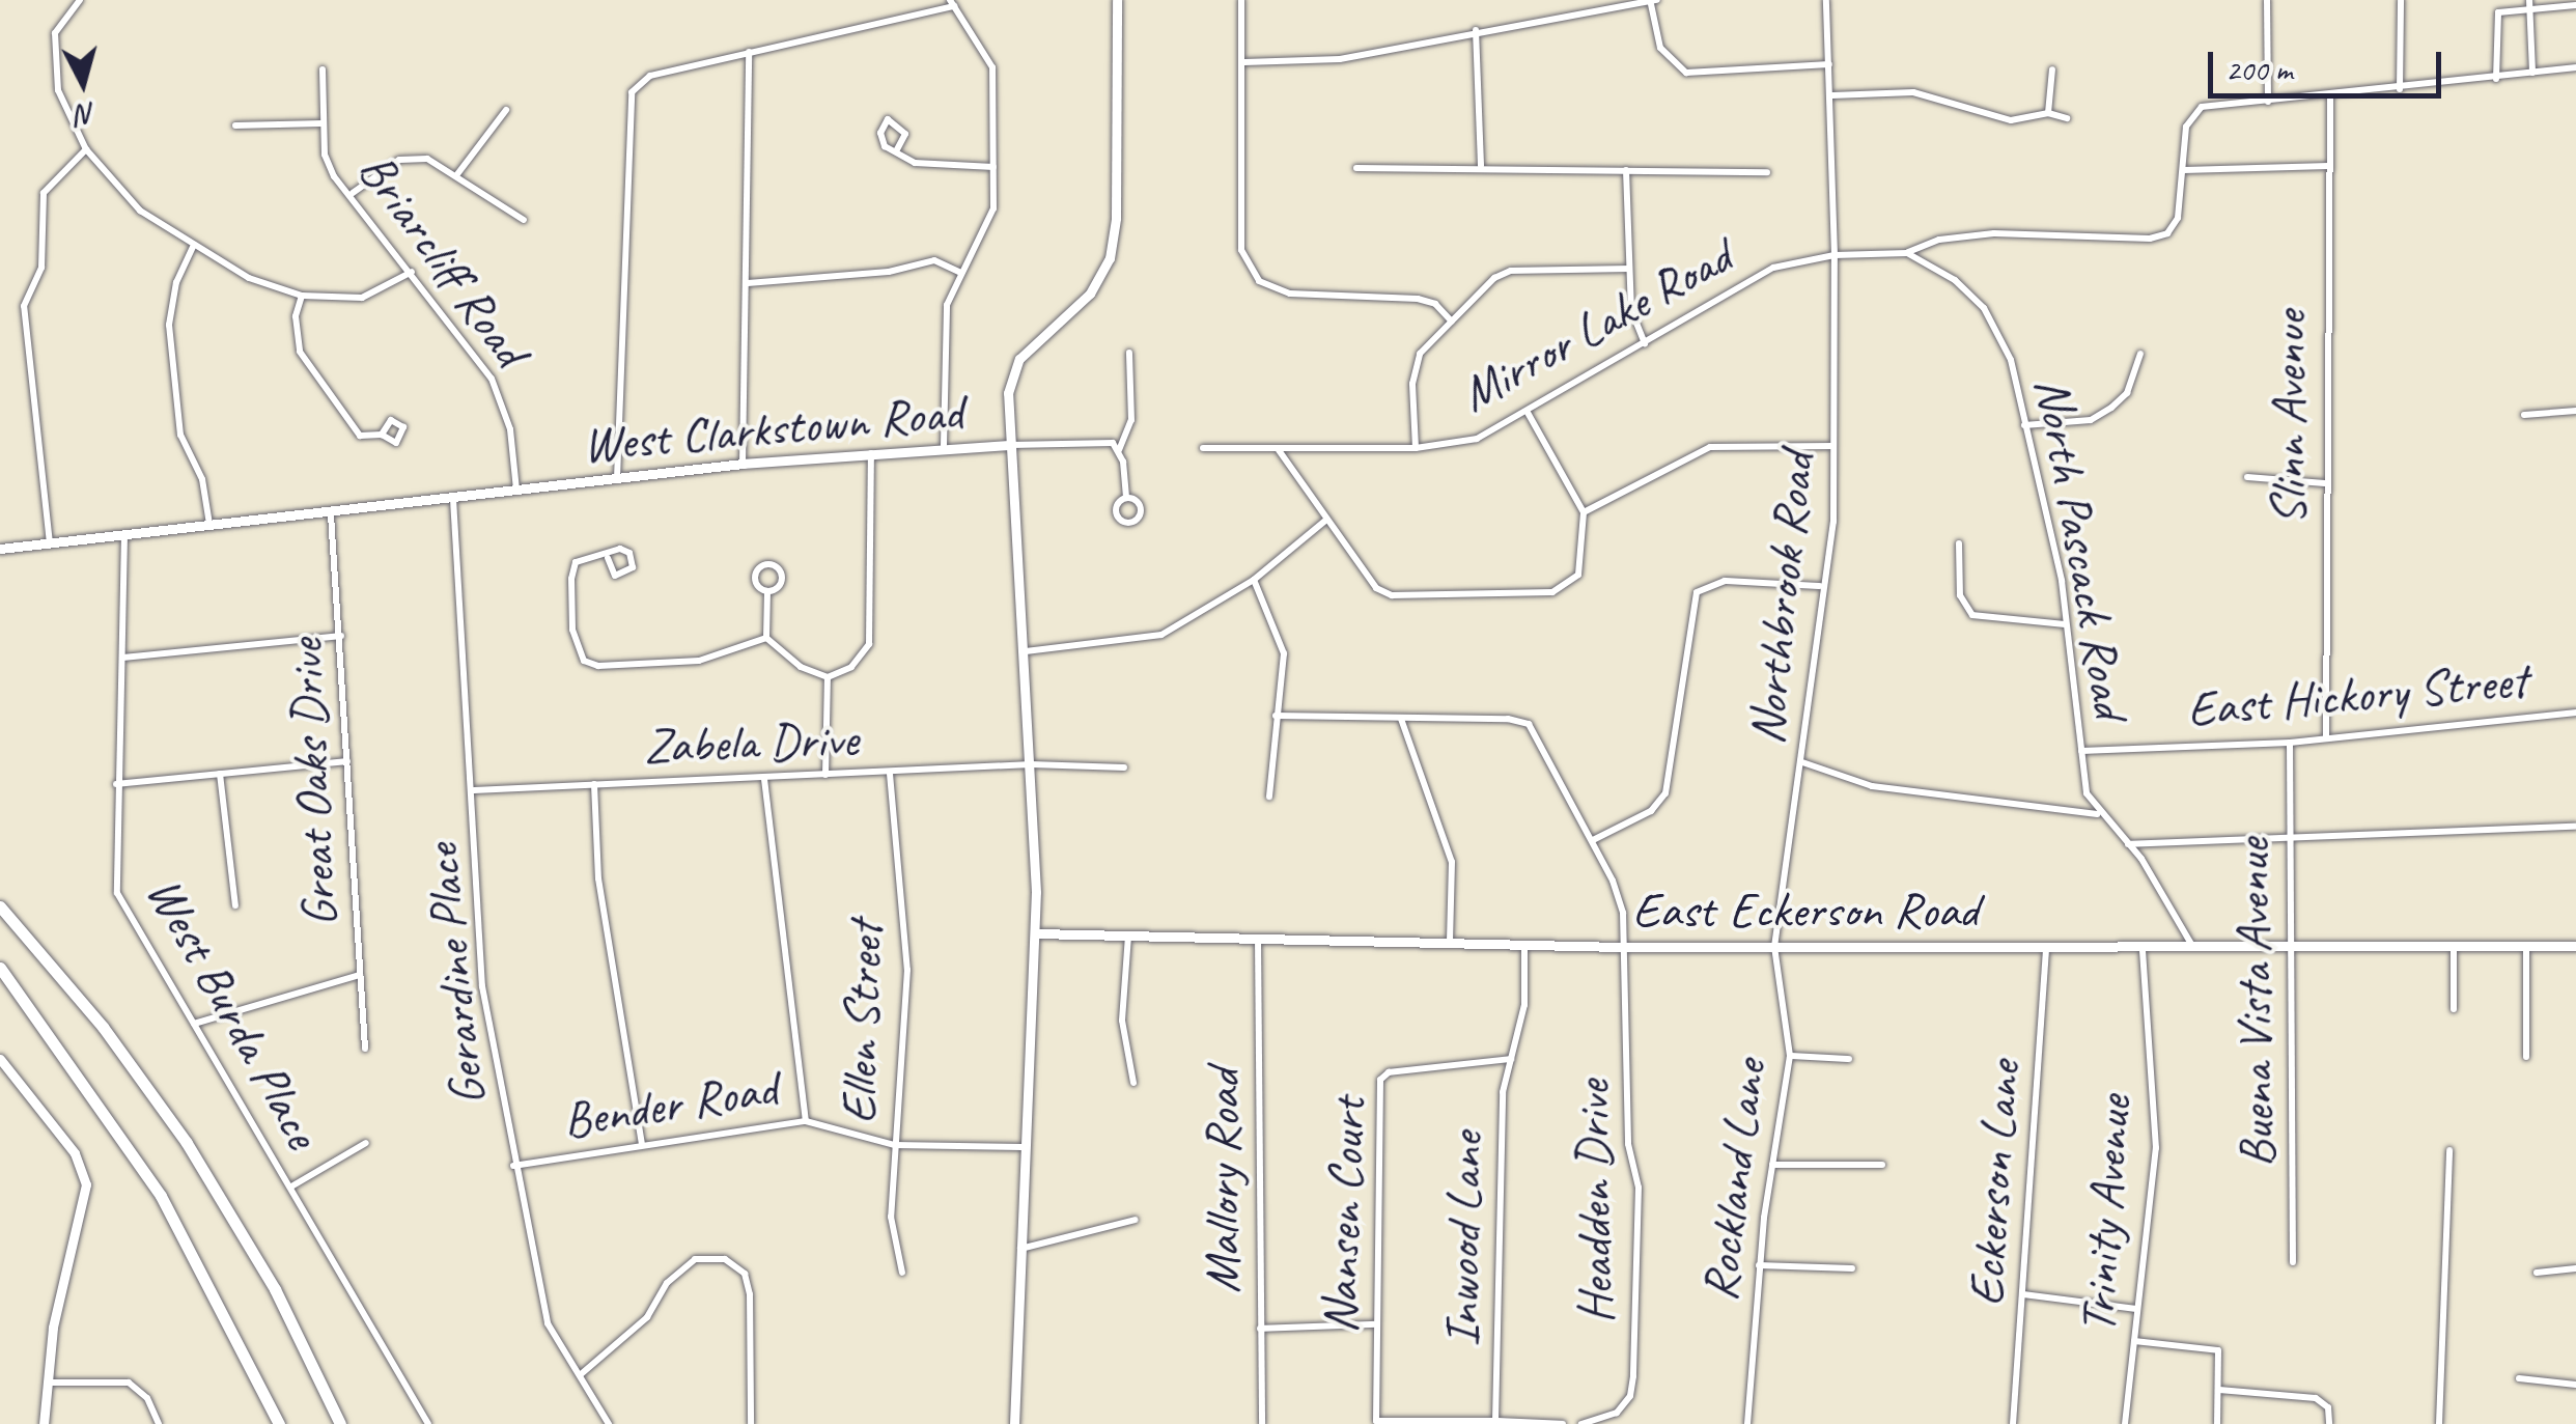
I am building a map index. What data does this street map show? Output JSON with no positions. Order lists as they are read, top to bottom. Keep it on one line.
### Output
{"streets":{"street":["Briarcliff Road","Mirror Lake Road","Slinn Avenue","West Clarkstown Road","North Pascack Road","Northbrook Road","East Hickory Street","Zabela Drive","Great Oaks Drive","East Eckerson Road","Gerardine Place","Buena Vista Avenue","West Burda Place","Ellen Street","Bender Road","Rockland Lane","Mallory Road","Eckerson Lane","Headden Drive","Trinity Avenue","Nansen Court","Inwood Lane"]},"crossings":[["Briarcliff Road","West Clarkstown Road"],["Mirror Lake Road","Northbrook Road"],["Slinn Avenue","East Hickory Street"],["West Clarkstown Road","Zabela Drive"],["West Clarkstown Road","Great Oaks Drive"],["West Clarkstown Road","East Eckerson Road"],["West Clarkstown Road","Gerardine Place"],["West Clarkstown Road","West Burda Place"],["West Clarkstown Road","Bender Road"],["North Pascack Road","East Hickory Street"],["North Pascack Road","East Eckerson Road"],["Northbrook Road","East Eckerson Road"],["Northbrook Road","Rockland Lane"],["East Hickory Street","Buena Vista Avenue"],["Zabela Drive","Gerardine Place"],["Zabela Drive","Ellen Street"],["East Eckerson Road","Buena Vista Avenue"],["East Eckerson Road","Rockland Lane"],["East Eckerson Road","Mallory Road"],["East Eckerson Road","Eckerson Lane"],["East Eckerson Road","Headden Drive"],["East Eckerson Road","Trinity Avenue"],["East Eckerson Road","Inwood Lane"],["Gerardine Place","Bender Road"],["Ellen Street","Bender Road"],["Nansen Court","Inwood Lane"]],"scale_bar":"200 m","north":"bottom"}
